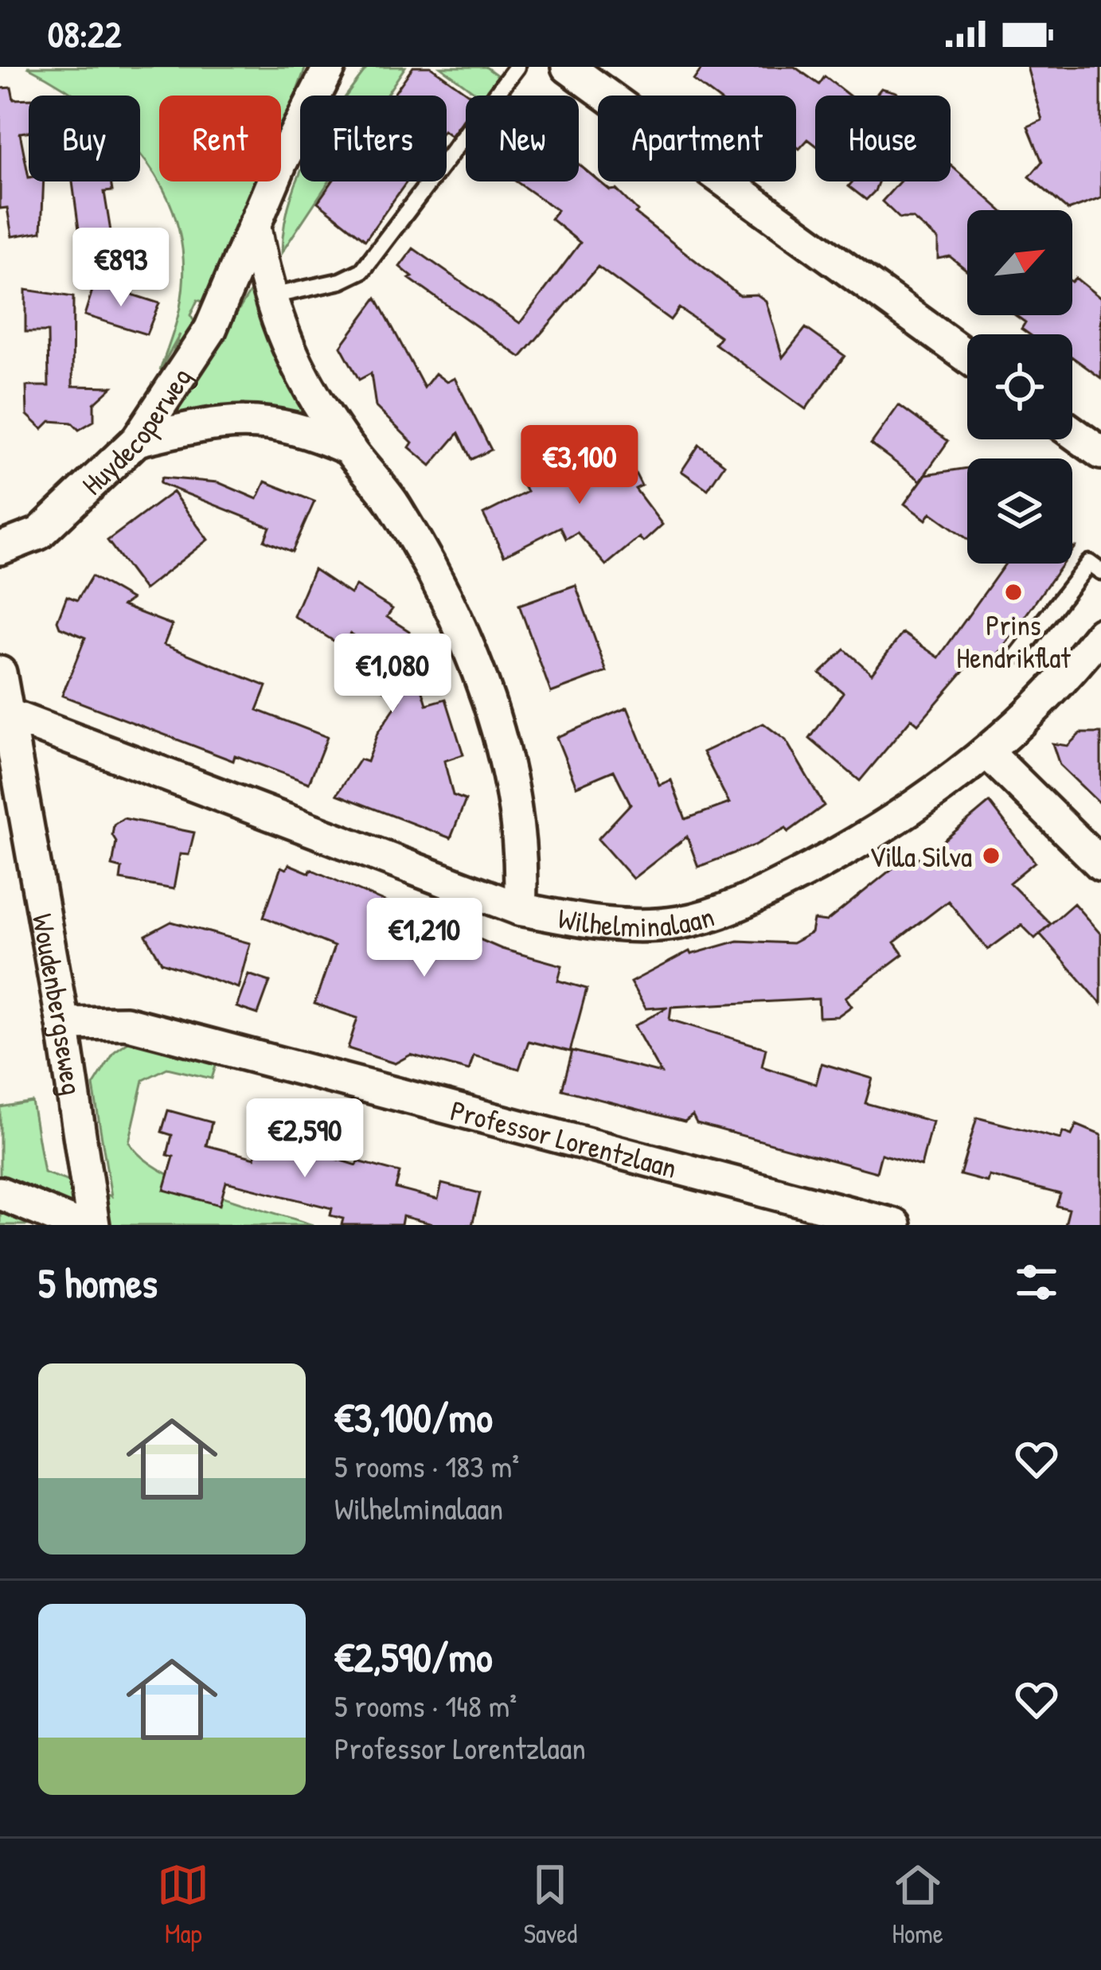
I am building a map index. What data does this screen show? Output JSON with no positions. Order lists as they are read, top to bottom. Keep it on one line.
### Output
{"streets":{"street":["Huydecoperweg","Wilhelminalaan","Woudenbergseweg","Professor Lorentzlaan"]},"crossings":[["Huydecoperweg","Wilhelminalaan"],["Woudenbergseweg","Professor Lorentzlaan"]],"places":["Prins Hendrikflat","Villa Silva"],"north":"top right","page":{"status":"08:22","chip":["Buy","Rent","Filters","New","Apartment","House"],"price":["€893","€3,100","€1,080","€1,210","€2,590"],"heading":"5 homes","list":[{"name":"€3,100/mo","note":"5 rooms · 183 m² · Wilhelminalaan"},{"name":"€2,590/mo","note":"5 rooms · 148 m² · Professor Lorentzlaan"}],"tabs":["Map","Saved","Home"]}}
